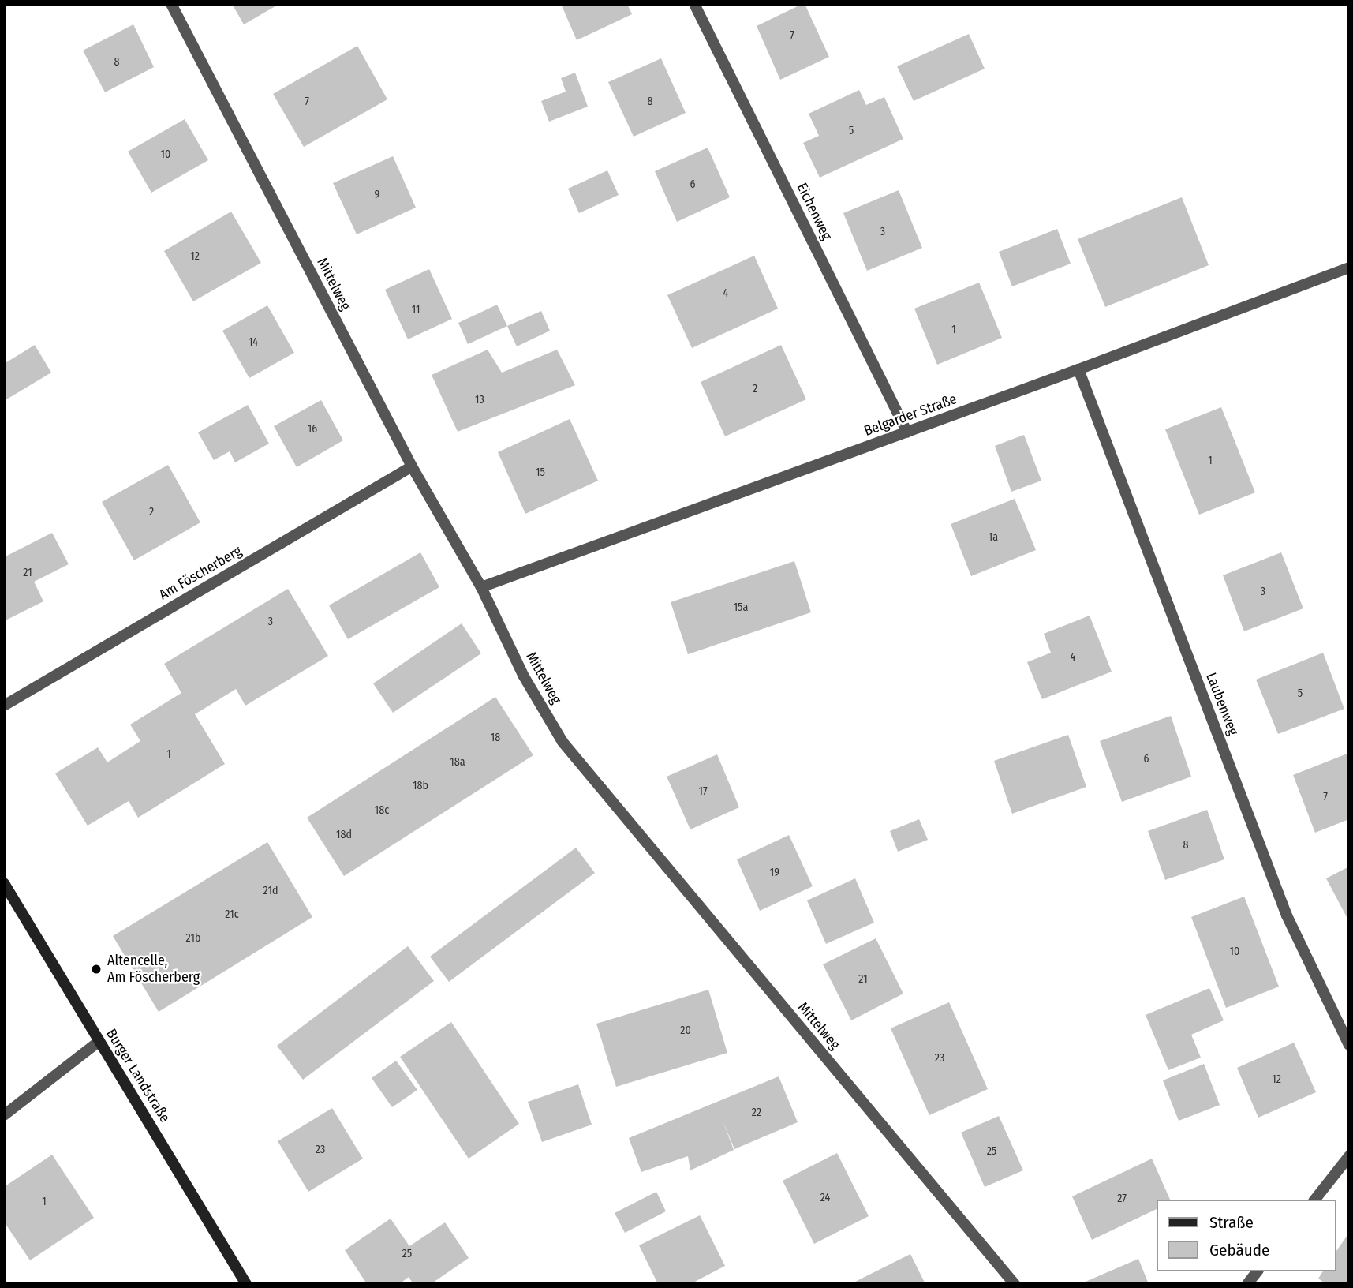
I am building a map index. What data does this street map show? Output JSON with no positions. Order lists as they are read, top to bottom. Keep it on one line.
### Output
{"streets":{"street":["Eichenweg","Mittelweg","Belgarder Straße","Am Föscherberg","Laubenweg","Burger Landstraße"]},"crossings":[["Eichenweg","Belgarder Straße"],["Mittelweg","Belgarder Straße"],["Mittelweg","Am Föscherberg"],["Belgarder Straße","Laubenweg"]],"places":["Altencelle, Am Föscherberg"],"house_numbers":["7","8","7","8","5","10","6","9","3","12","4","11","1","14","2","13","16","1","15","2","1a","21","3","15a","3","4","5","18","1","6","18a","18b","17","7","18c","18d","8","19","21d","21c","21b","10","21","20","23","12","22","23","25","24","27","1","25"],"legend":["Straße","Gebäude"]}
